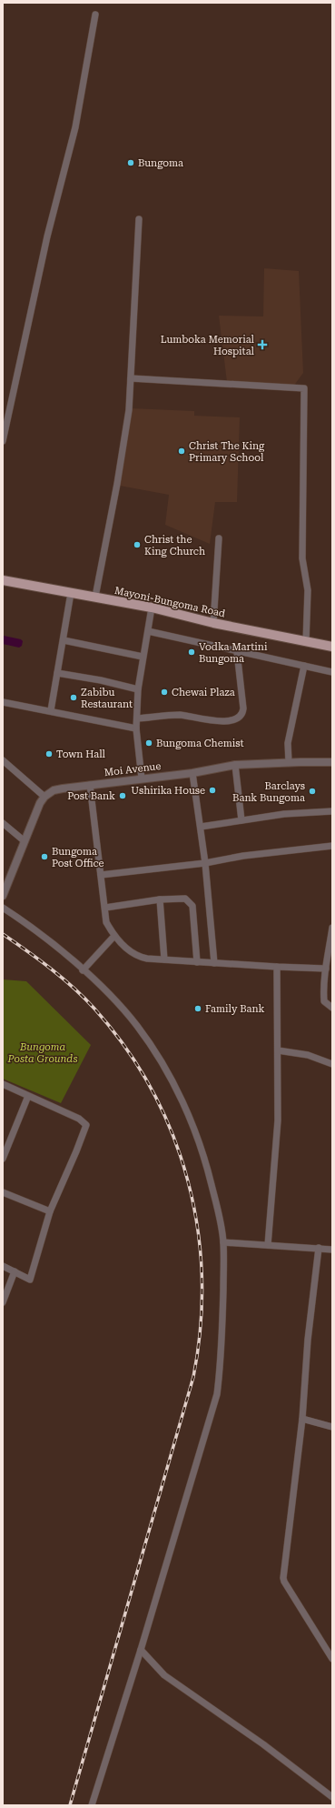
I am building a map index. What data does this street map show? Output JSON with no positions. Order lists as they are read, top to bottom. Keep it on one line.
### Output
{"streets":{"main road":["Mayoni-Bungoma Road"],"street":["Moi Avenue"]},"parks":["Bungoma Posta Grounds"],"places":{"other":["Bungoma","Christ The King Primary School","Christ the King Church","Vodka Martini Bungoma","Chewai Plaza","Zabibu Restaurant","Bungoma Chemist","Town Hall","Ushirika House","Barclays Bank Bungoma","Post Bank","Bungoma Post Office","Family Bank"],"health":["Lumboka Memorial Hospital"]}}
